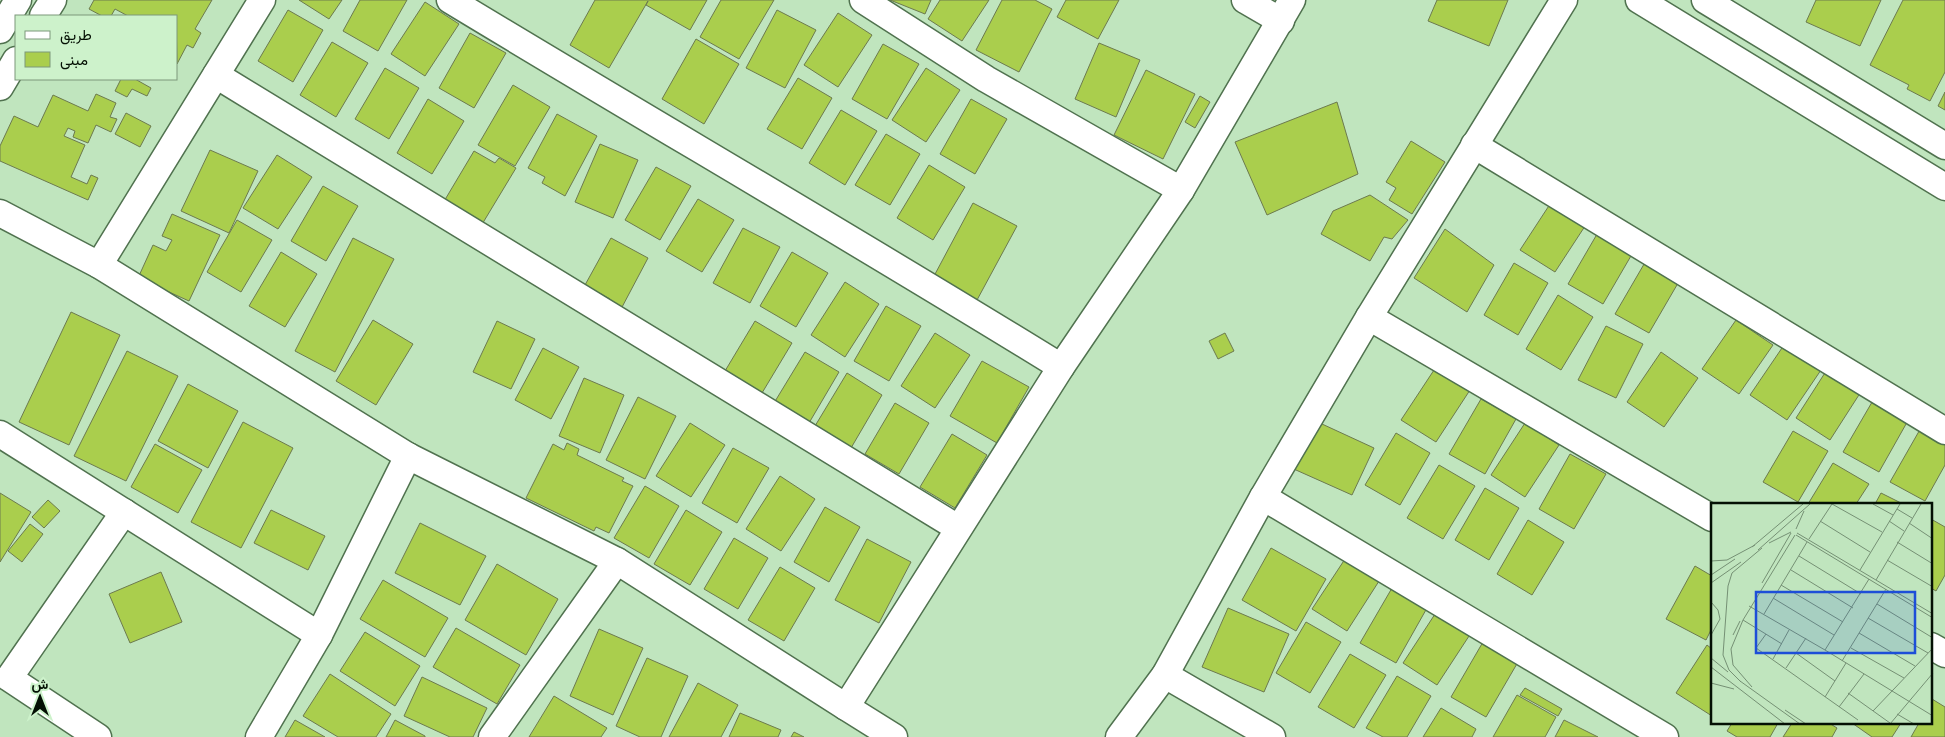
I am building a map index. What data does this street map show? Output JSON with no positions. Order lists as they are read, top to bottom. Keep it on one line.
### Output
{"legend":["طريق","مبنى"],"north":"top"}
